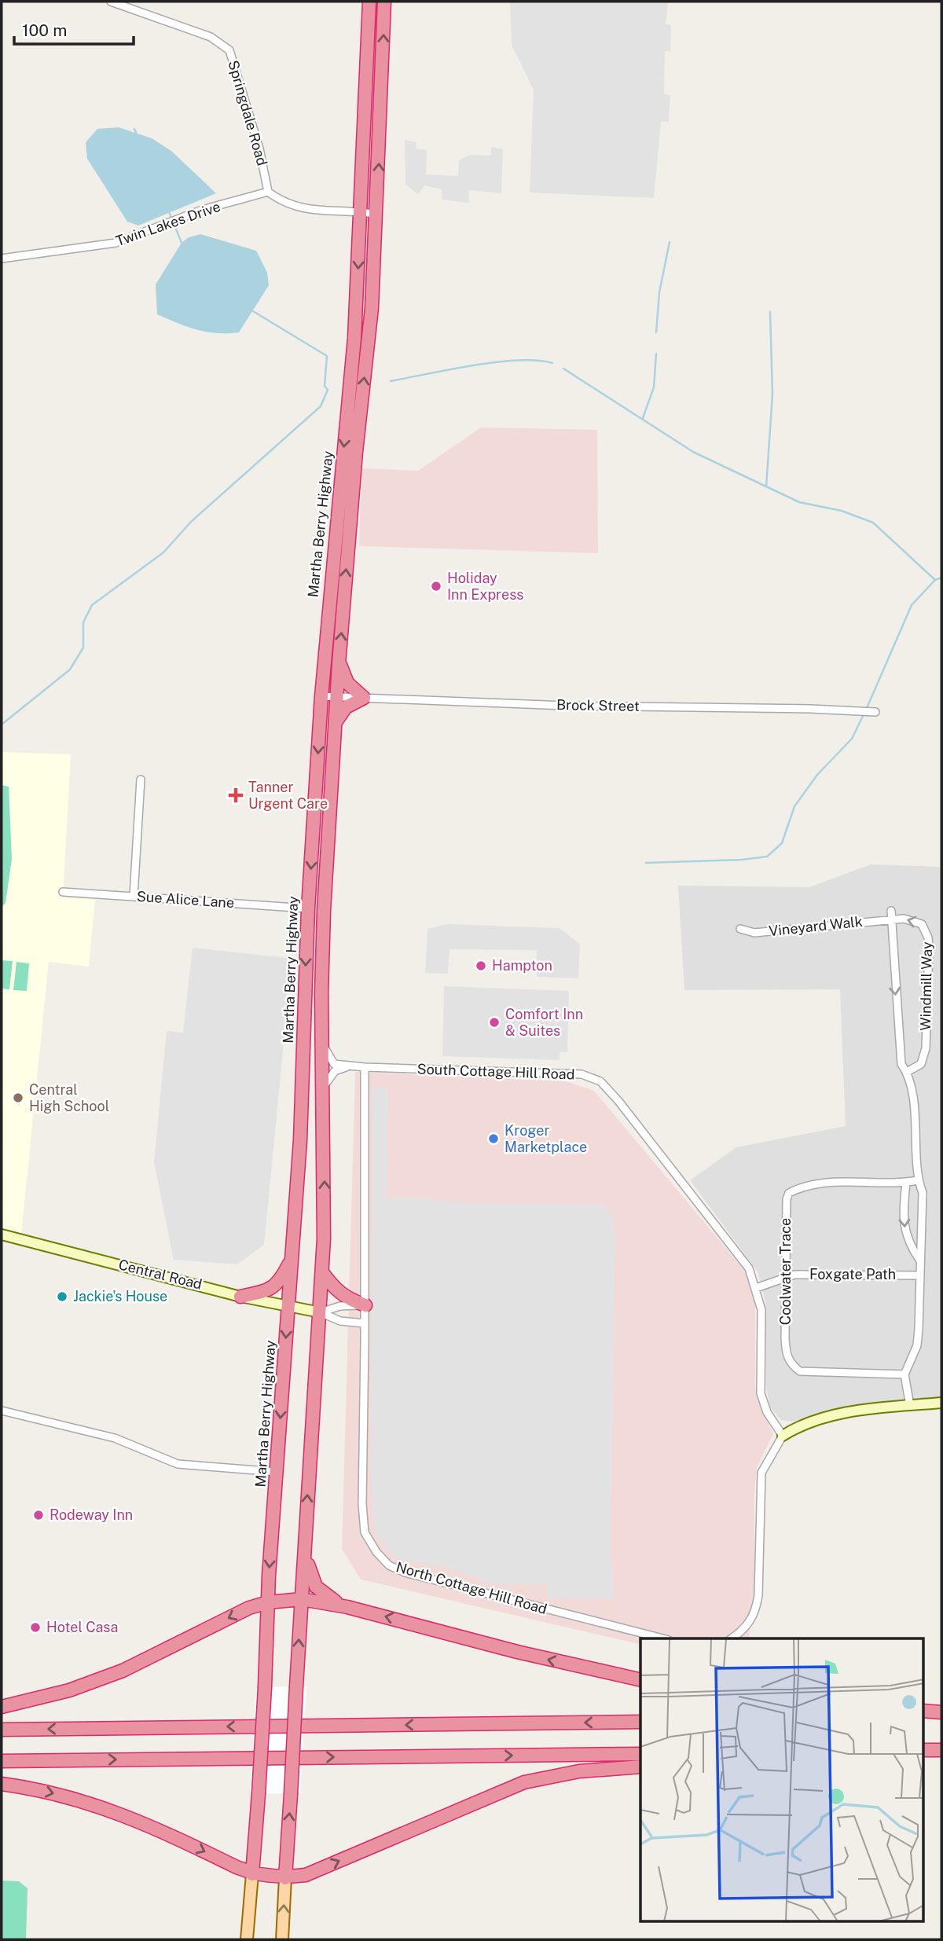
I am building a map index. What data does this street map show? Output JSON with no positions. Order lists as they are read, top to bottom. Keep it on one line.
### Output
{"streets":{"highway":["Martha Berry Highway"],"street":["Springdale Road","Twin Lakes Drive","Brock Street","Sue Alice Lane","Vineyard Walk","Windmill Way","South Cottage Hill Road","Coolwater Trace","Central Road","Foxgate Path","North Cottage Hill Road"]},"crossings":[["Springdale Road","Twin Lakes Drive"],["Martha Berry Highway","Brock Street"],["Martha Berry Highway","Sue Alice Lane"],["Martha Berry Highway","Central Road"],["Vineyard Walk","Windmill Way"],["Windmill Way","Coolwater Trace"],["Windmill Way","Foxgate Path"],["South Cottage Hill Road","Foxgate Path"],["Coolwater Trace","Foxgate Path"],["Central Road","North Cottage Hill Road"]],"places":{"other":["Holiday Inn Express","Hampton","Comfort Inn & Suites","Central High School","Kroger Marketplace","Jackie's House","Rodeway Inn","Hotel Casa"],"health":["Tanner Urgent Care"]},"scale_bar":"100 m"}
